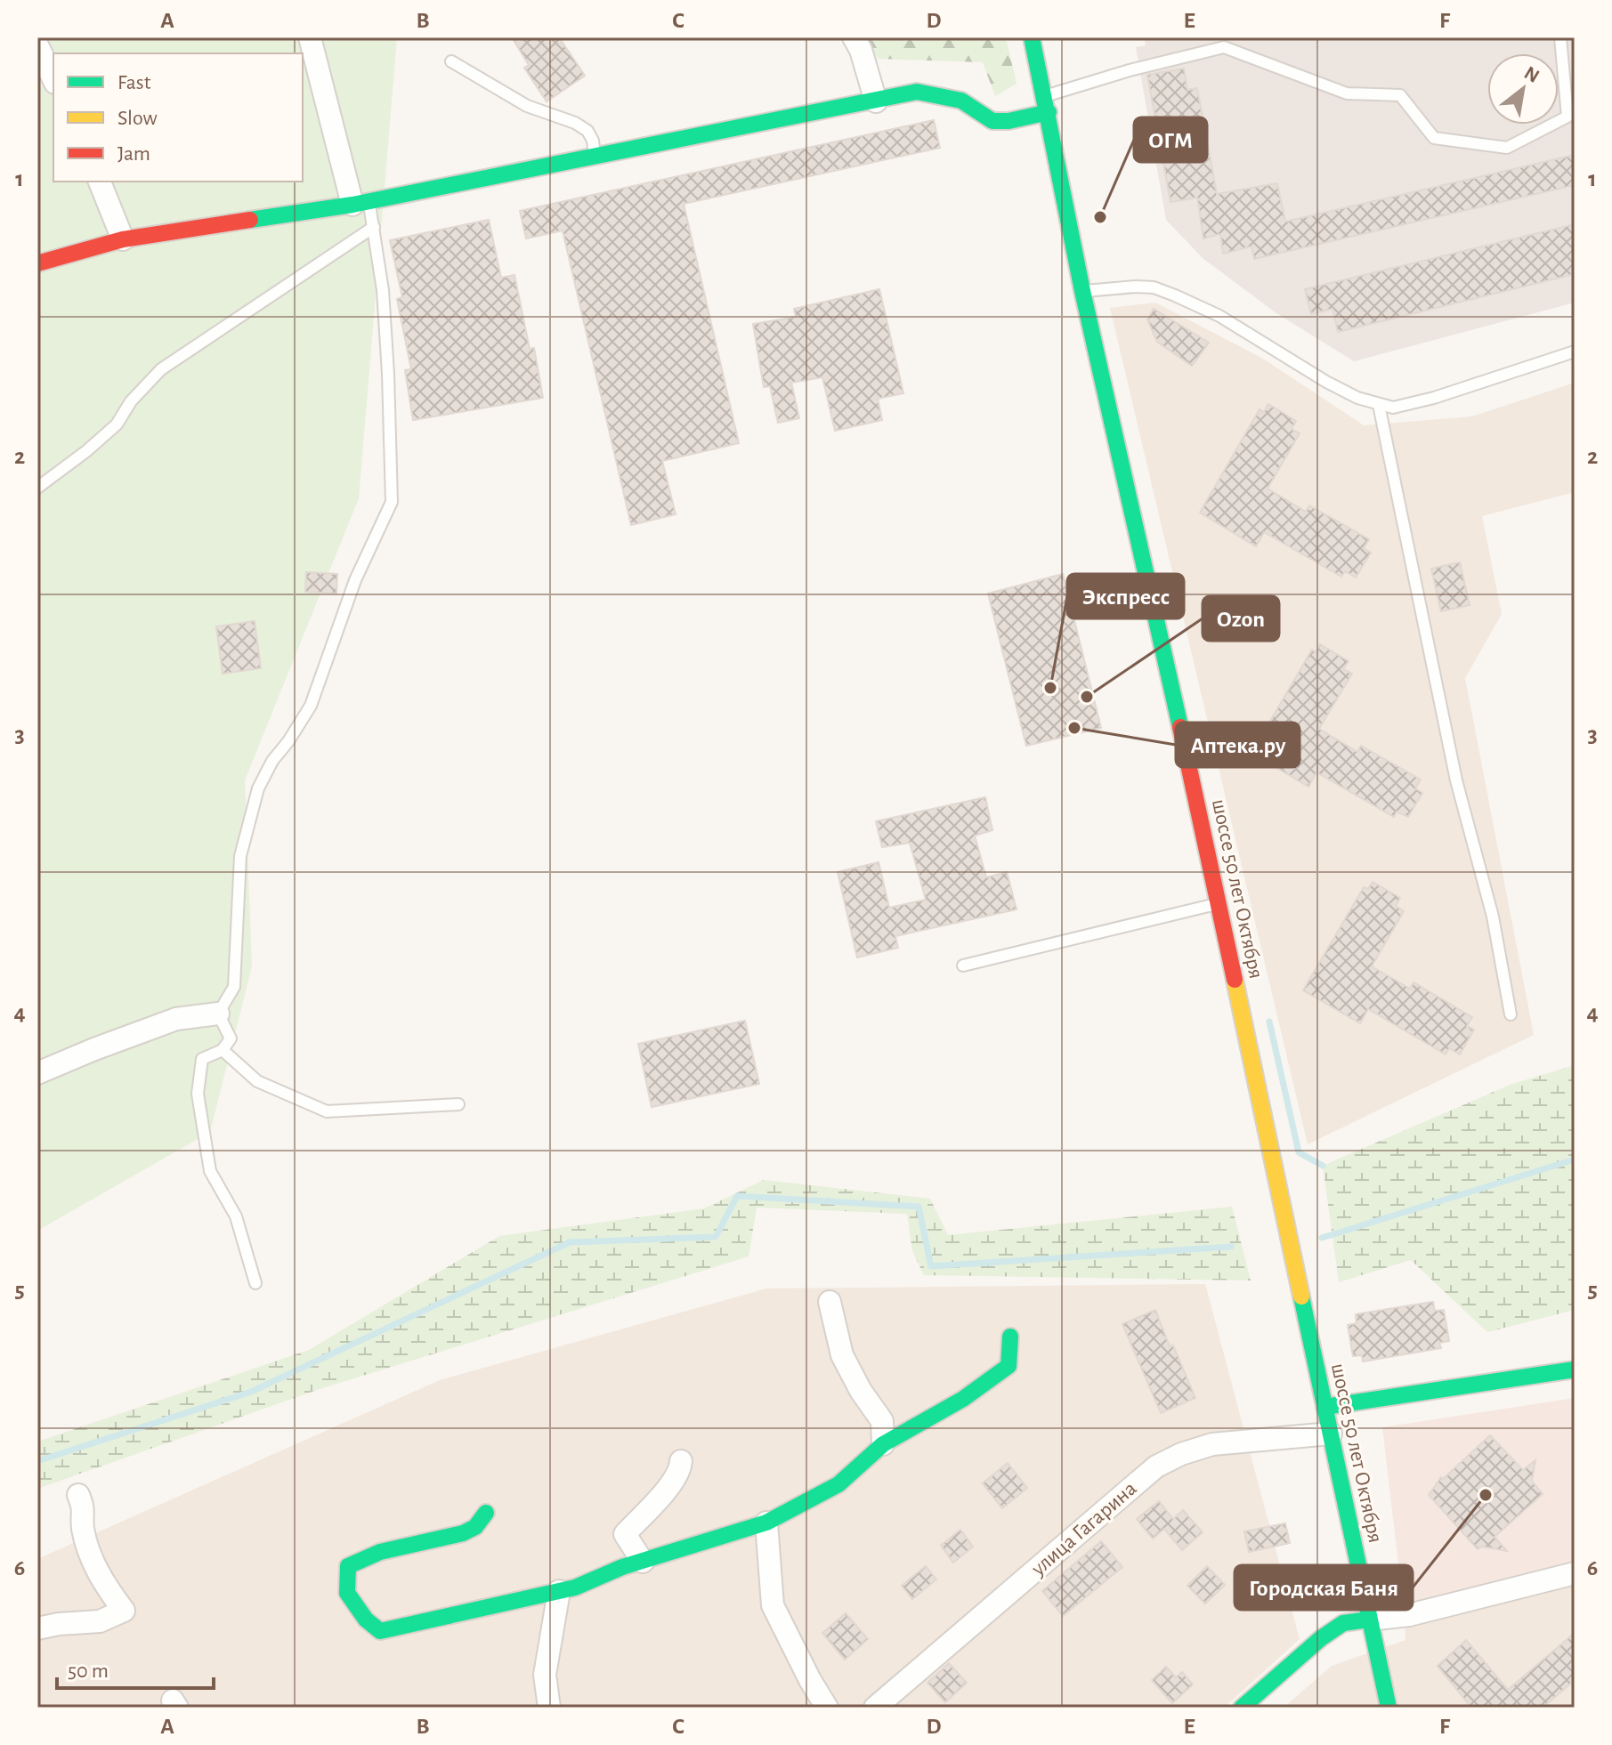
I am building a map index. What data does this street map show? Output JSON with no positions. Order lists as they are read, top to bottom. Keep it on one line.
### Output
{"streets":{"street":["шоссе 50 лет Октября","улица Гагарина"]},"crossings":[["шоссе 50 лет Октября","улица Гагарина"]],"places":["ОГМ","Экспресс","Ozon","Аптека.ру","Городская Баня"],"legend":["Fast","Slow","Jam"],"scale_bar":"50 m","north":"top right","grid":{"columns":["A","B","C","D","E","F"],"rows":["1","2","3","4","5","6"]}}
